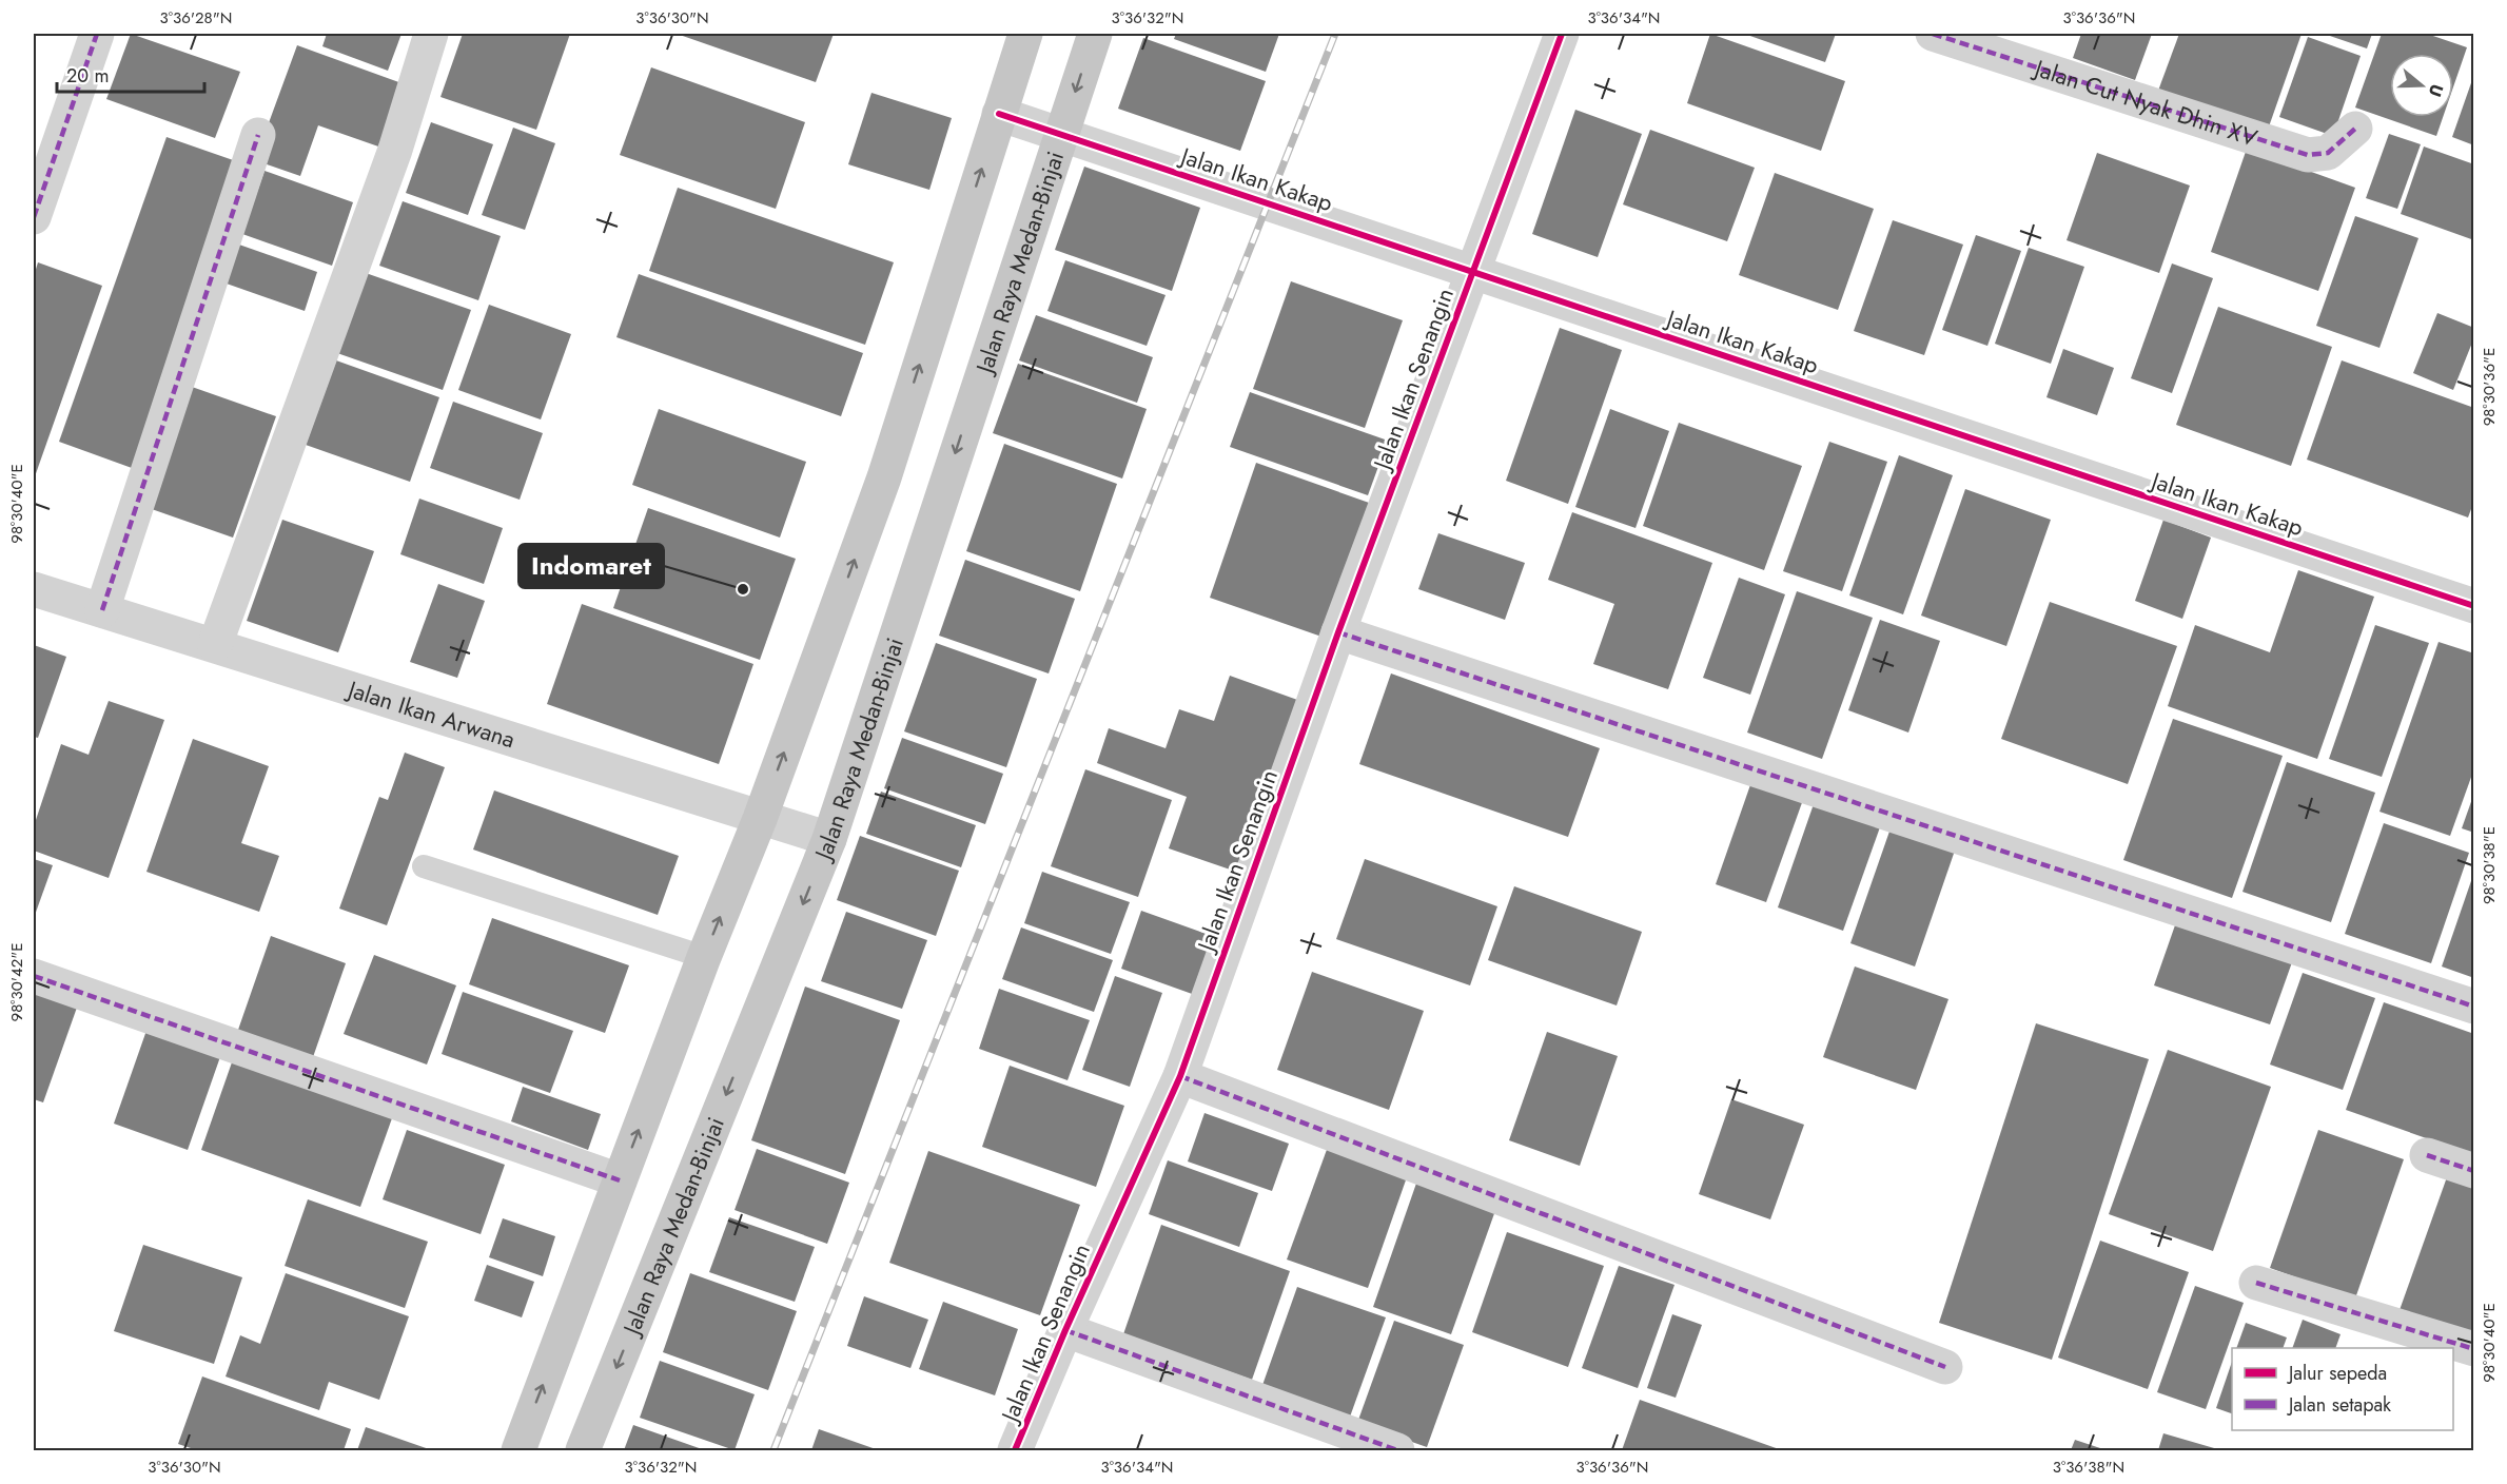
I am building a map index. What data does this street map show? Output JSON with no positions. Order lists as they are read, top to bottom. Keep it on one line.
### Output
{"streets":{"main road":["Jalan Raya Medan-Binjai"],"street":["Jalan Cut Nyak Dhin XV","Jalan Ikan Kakap","Jalan Ikan Senangin","Jalan Ikan Arwana"]},"crossings":[["Jalan Ikan Kakap","Jalan Raya Medan-Binjai"],["Jalan Ikan Kakap","Jalan Ikan Senangin"],["Jalan Raya Medan-Binjai","Jalan Ikan Arwana"]],"places":["Indomaret"],"legend":["Jalur sepeda","Jalan setapak"],"scale_bar":"20 m","north":"right","coordinates":["3°36'28\"N","3°36'30\"N","3°36'32\"N","3°36'34\"N","3°36'36\"N","98°30'36\"E","98°30'40\"E","98°30'38\"E","98°30'42\"E","3°36'38\"N"]}
